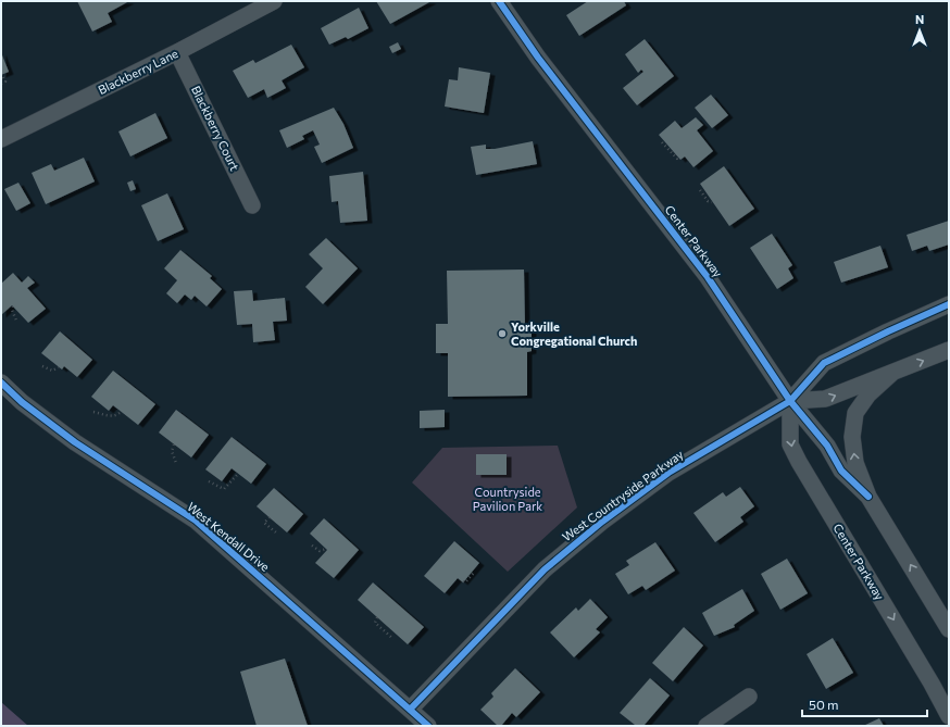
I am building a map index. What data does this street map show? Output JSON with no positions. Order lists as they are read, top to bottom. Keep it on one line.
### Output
{"streets":{"street":["Blackberry Lane","Blackberry Court","Center Parkway","West Countryside Parkway","West Kendall Drive"]},"crossings":[["Blackberry Lane","Blackberry Court"],["Center Parkway","West Countryside Parkway"],["West Countryside Parkway","West Kendall Drive"]],"parks":["Countryside Pavilion Park"],"places":["Yorkville Congregational Church"],"scale_bar":"50 m","north":"top"}
